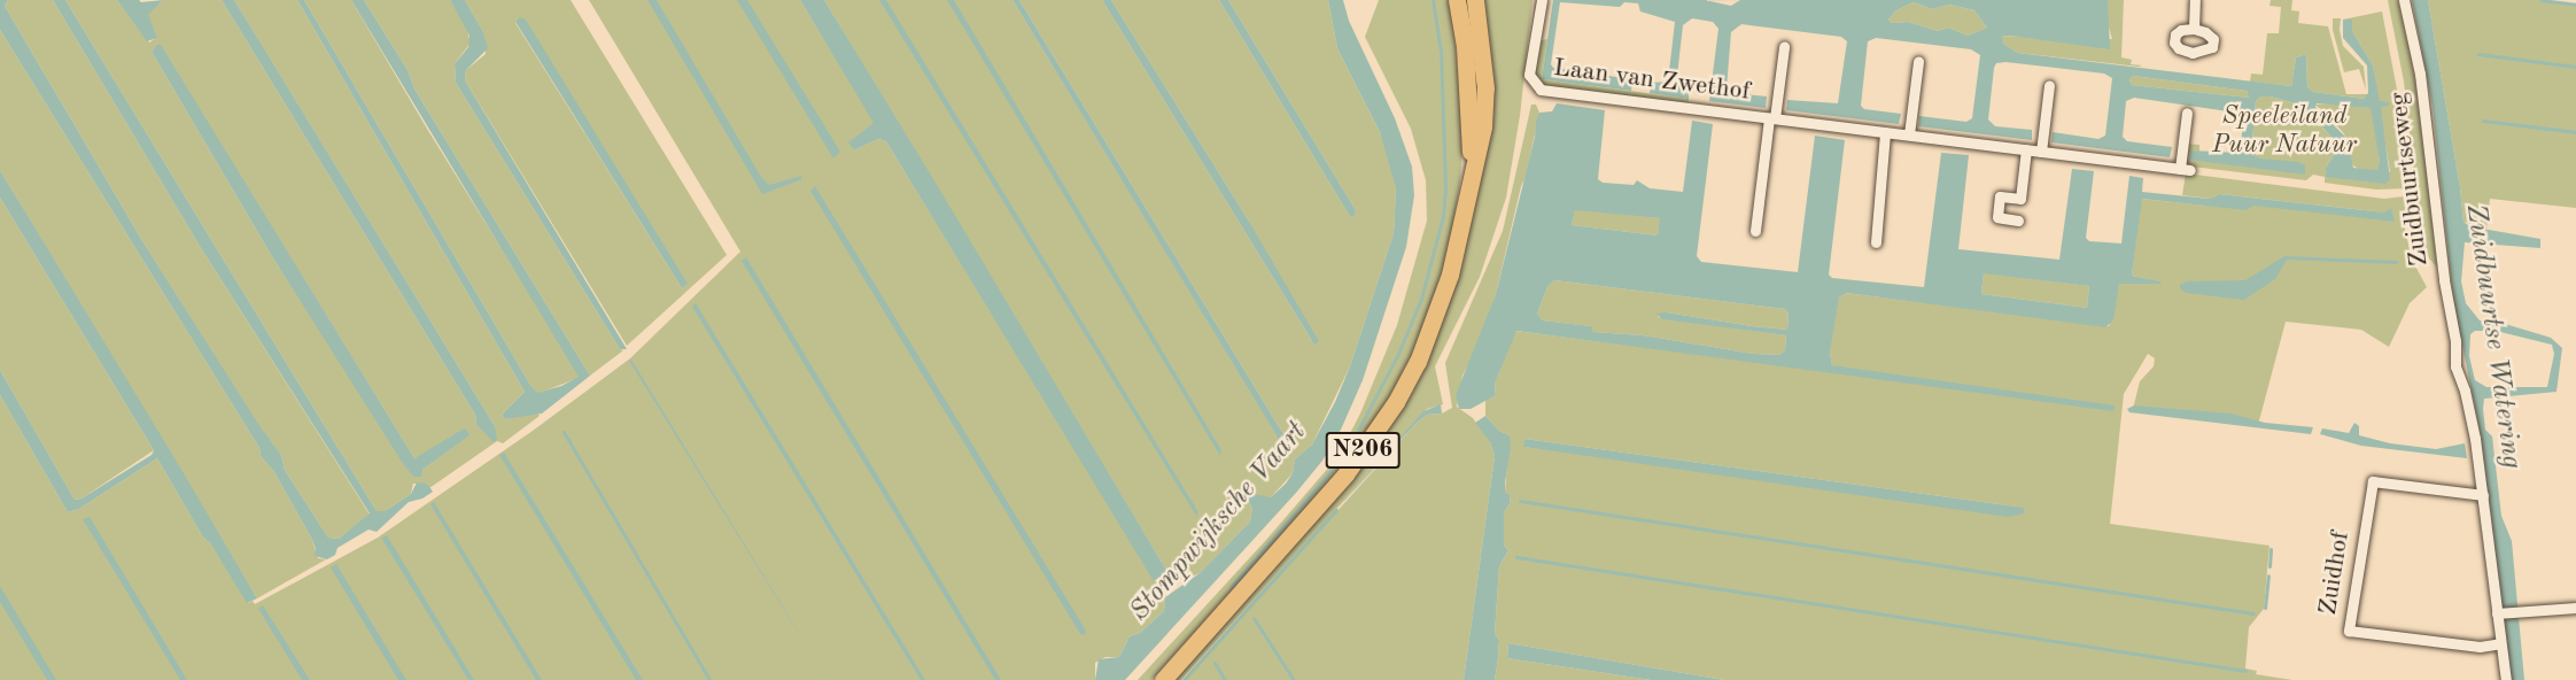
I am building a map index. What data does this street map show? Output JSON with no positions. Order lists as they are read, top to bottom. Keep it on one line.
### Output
{"streets":{"main road":["N206"],"street":["Laan van Zwethof","Zuidbuurtseweg","Zuidhof"]},"crossings":[["Zuidbuurtseweg","Zuidhof"]],"water":["Zuidbuurtse Watering","Stompwijksche Vaart"],"parks":["Speeleiland Puur Natuur"]}
